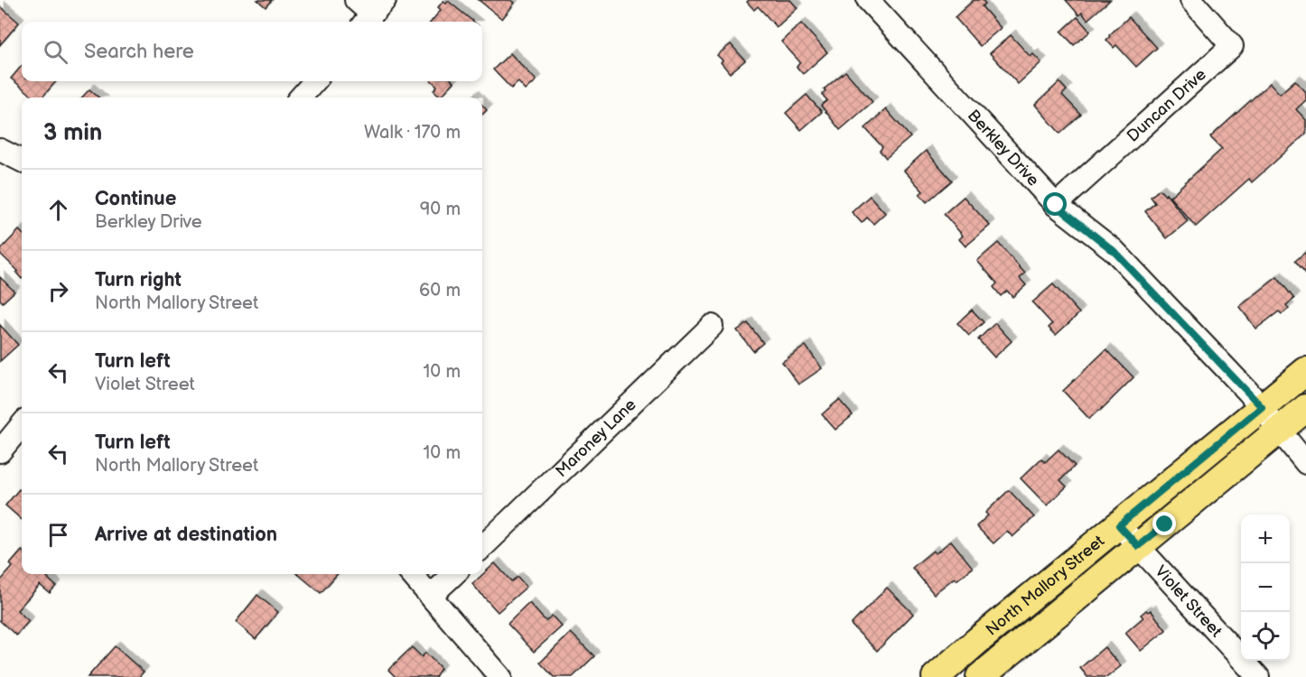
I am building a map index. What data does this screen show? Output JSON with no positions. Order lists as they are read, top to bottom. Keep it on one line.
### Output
{"streets":{"main road":["North Mallory Street"],"street":["Duncan Drive","Berkley Drive","Maroney Lane","Violet Street"]},"crossings":[["Duncan Drive","Berkley Drive"],["Berkley Drive","North Mallory Street"],["North Mallory Street","Violet Street"]],"page":{"search":"Search here","heading":["3 min","Walk · 170 m"],"list":[["Continue","Berkley Drive","90 m"],["Turn right","North Mallory Street","60 m"],["Turn left","Violet Street","10 m"],["Turn left","North Mallory Street","10 m"],"Arrive at destination"],"map_buttons":["+","−"]}}
